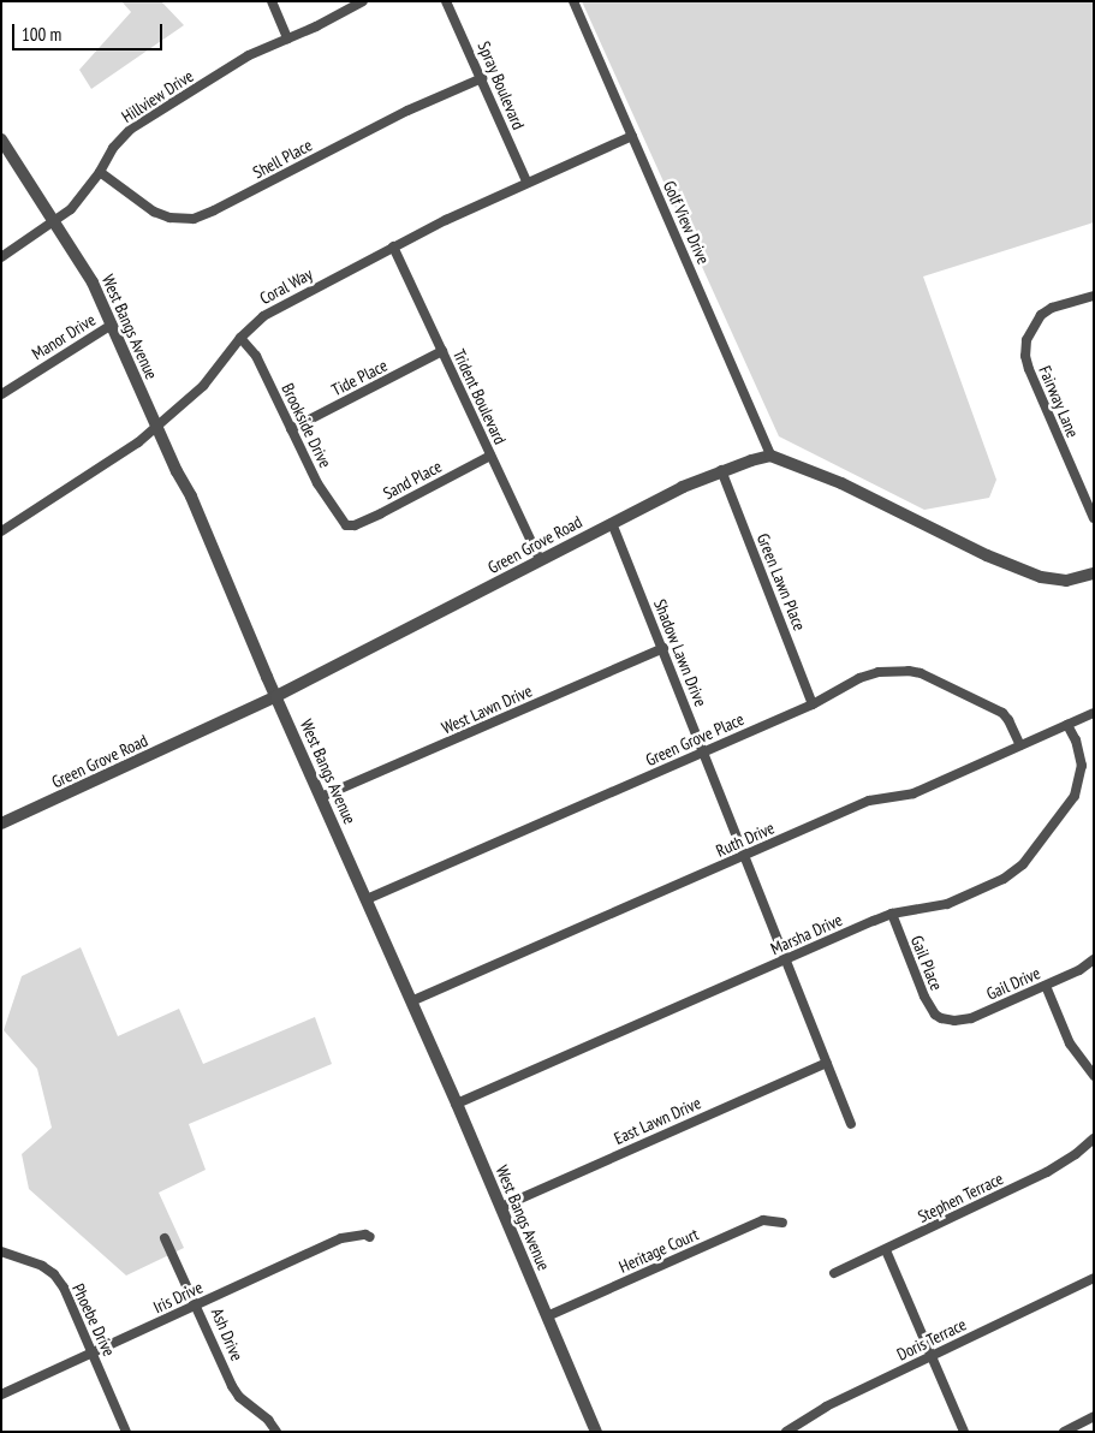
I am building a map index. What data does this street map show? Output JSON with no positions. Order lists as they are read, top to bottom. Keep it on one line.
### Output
{"streets":{"street":["Spray Boulevard","Hillview Drive","Shell Place","Golf View Drive","Coral Way","West Bangs Avenue","Manor Drive","Tide Place","Trident Boulevard","Fairway Lane","Brookside Drive","Sand Place","Green Grove Road","Green Lawn Place","Shadow Lawn Drive","West Lawn Drive","Green Grove Place","Ruth Drive","Marsha Drive","Gail Place","Gail Drive","East Lawn Drive","Stephen Terrace","Heritage Court","Iris Drive","Phoebe Drive","Ash Drive","Doris Terrace"]},"crossings":[["Spray Boulevard","Shell Place"],["Spray Boulevard","Coral Way"],["Hillview Drive","Shell Place"],["Hillview Drive","West Bangs Avenue"],["Golf View Drive","Coral Way"],["Golf View Drive","Green Grove Road"],["Coral Way","West Bangs Avenue"],["Coral Way","Trident Boulevard"],["Coral Way","Brookside Drive"],["West Bangs Avenue","Manor Drive"],["West Bangs Avenue","Green Grove Road"],["West Bangs Avenue","West Lawn Drive"],["West Bangs Avenue","Green Grove Place"],["West Bangs Avenue","Ruth Drive"],["West Bangs Avenue","Marsha Drive"],["West Bangs Avenue","East Lawn Drive"],["West Bangs Avenue","Heritage Court"],["Tide Place","Trident Boulevard"],["Tide Place","Brookside Drive"],["Trident Boulevard","Sand Place"],["Trident Boulevard","Green Grove Road"],["Brookside Drive","Sand Place"],["Green Grove Road","Green Lawn Place"],["Green Grove Road","Shadow Lawn Drive"],["Green Lawn Place","Green Grove Place"],["Shadow Lawn Drive","West Lawn Drive"],["Shadow Lawn Drive","Green Grove Place"],["Shadow Lawn Drive","Ruth Drive"],["Shadow Lawn Drive","Marsha Drive"],["Shadow Lawn Drive","East Lawn Drive"],["Green Grove Place","Ruth Drive"],["Ruth Drive","Marsha Drive"],["Marsha Drive","Gail Place"],["Gail Place","Gail Drive"],["Iris Drive","Phoebe Drive"],["Iris Drive","Ash Drive"]],"scale_bar":"100 m"}
